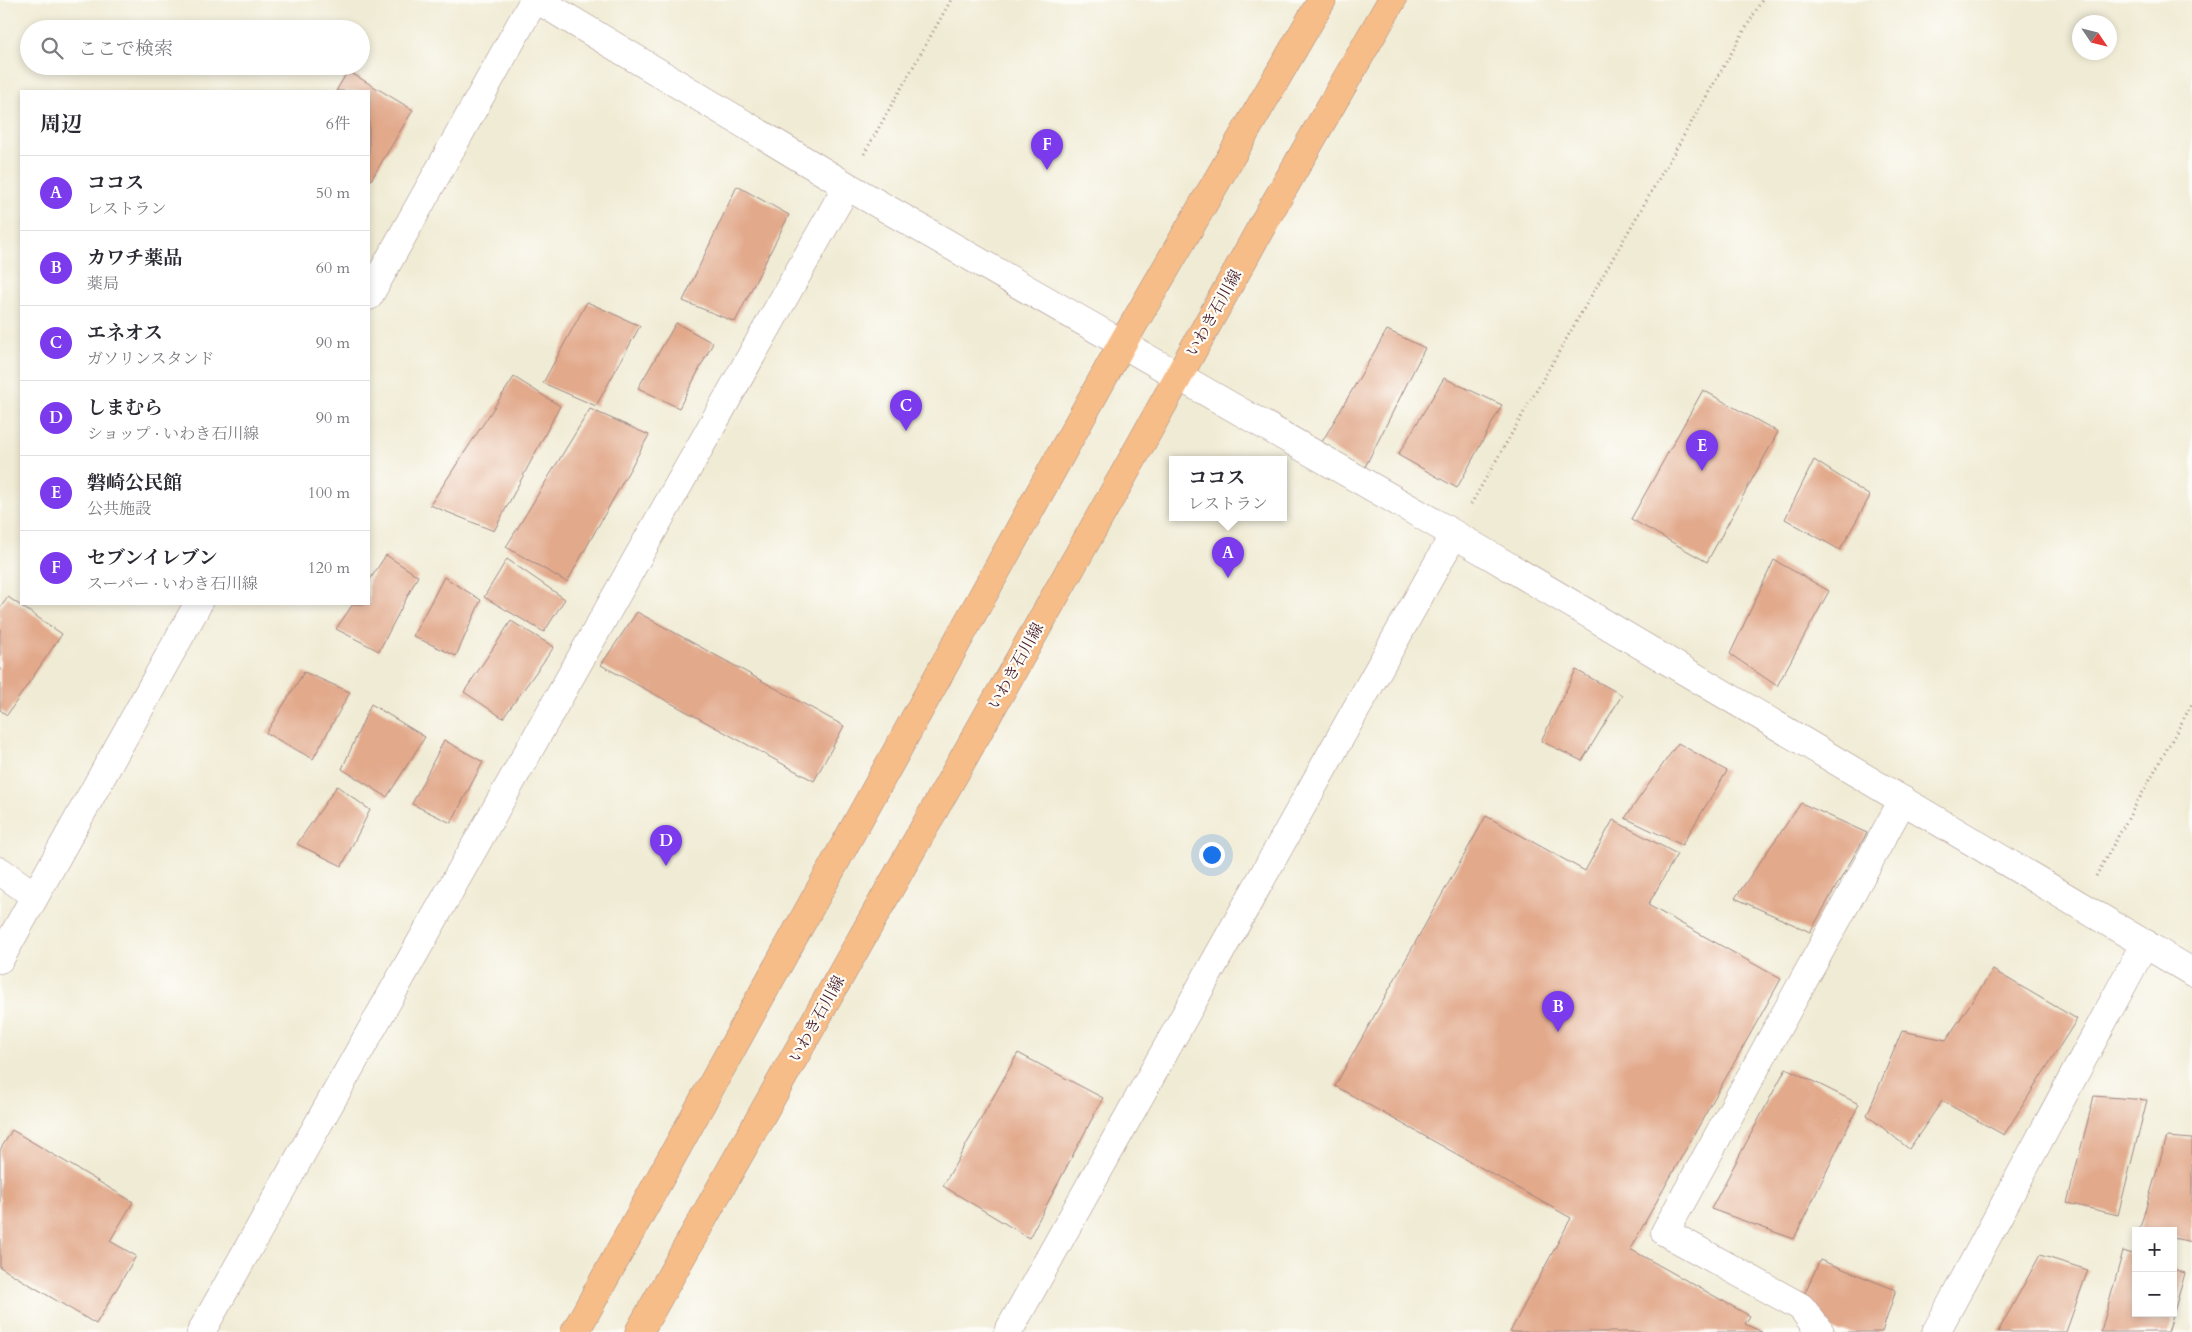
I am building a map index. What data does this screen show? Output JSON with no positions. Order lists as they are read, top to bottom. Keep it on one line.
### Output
{"streets":{"main road":["いわき石川線"]},"north":"bottom right","page":{"search":"ここで検索","heading":["周辺","6件"],"pins":["F","C","E","A","D","B"],"list":[{"mark":"A","name":"ココス","note":"レストラン","value":"50 m"},{"mark":"B","name":"カワチ薬品","note":"薬局","value":"60 m"},{"mark":"C","name":"エネオス","note":"ガソリンスタンド","value":"90 m"},{"mark":"D","name":"しまむら","note":"ショップ · いわき石川線","value":"90 m"},{"mark":"E","name":"磐崎公民館","note":"公共施設","value":"100 m"},{"mark":"F","name":"セブンイレブン","note":"スーパー · いわき石川線","value":"120 m"}],"popup":["ココス","レストラン"],"map_buttons":["+","−"]}}
